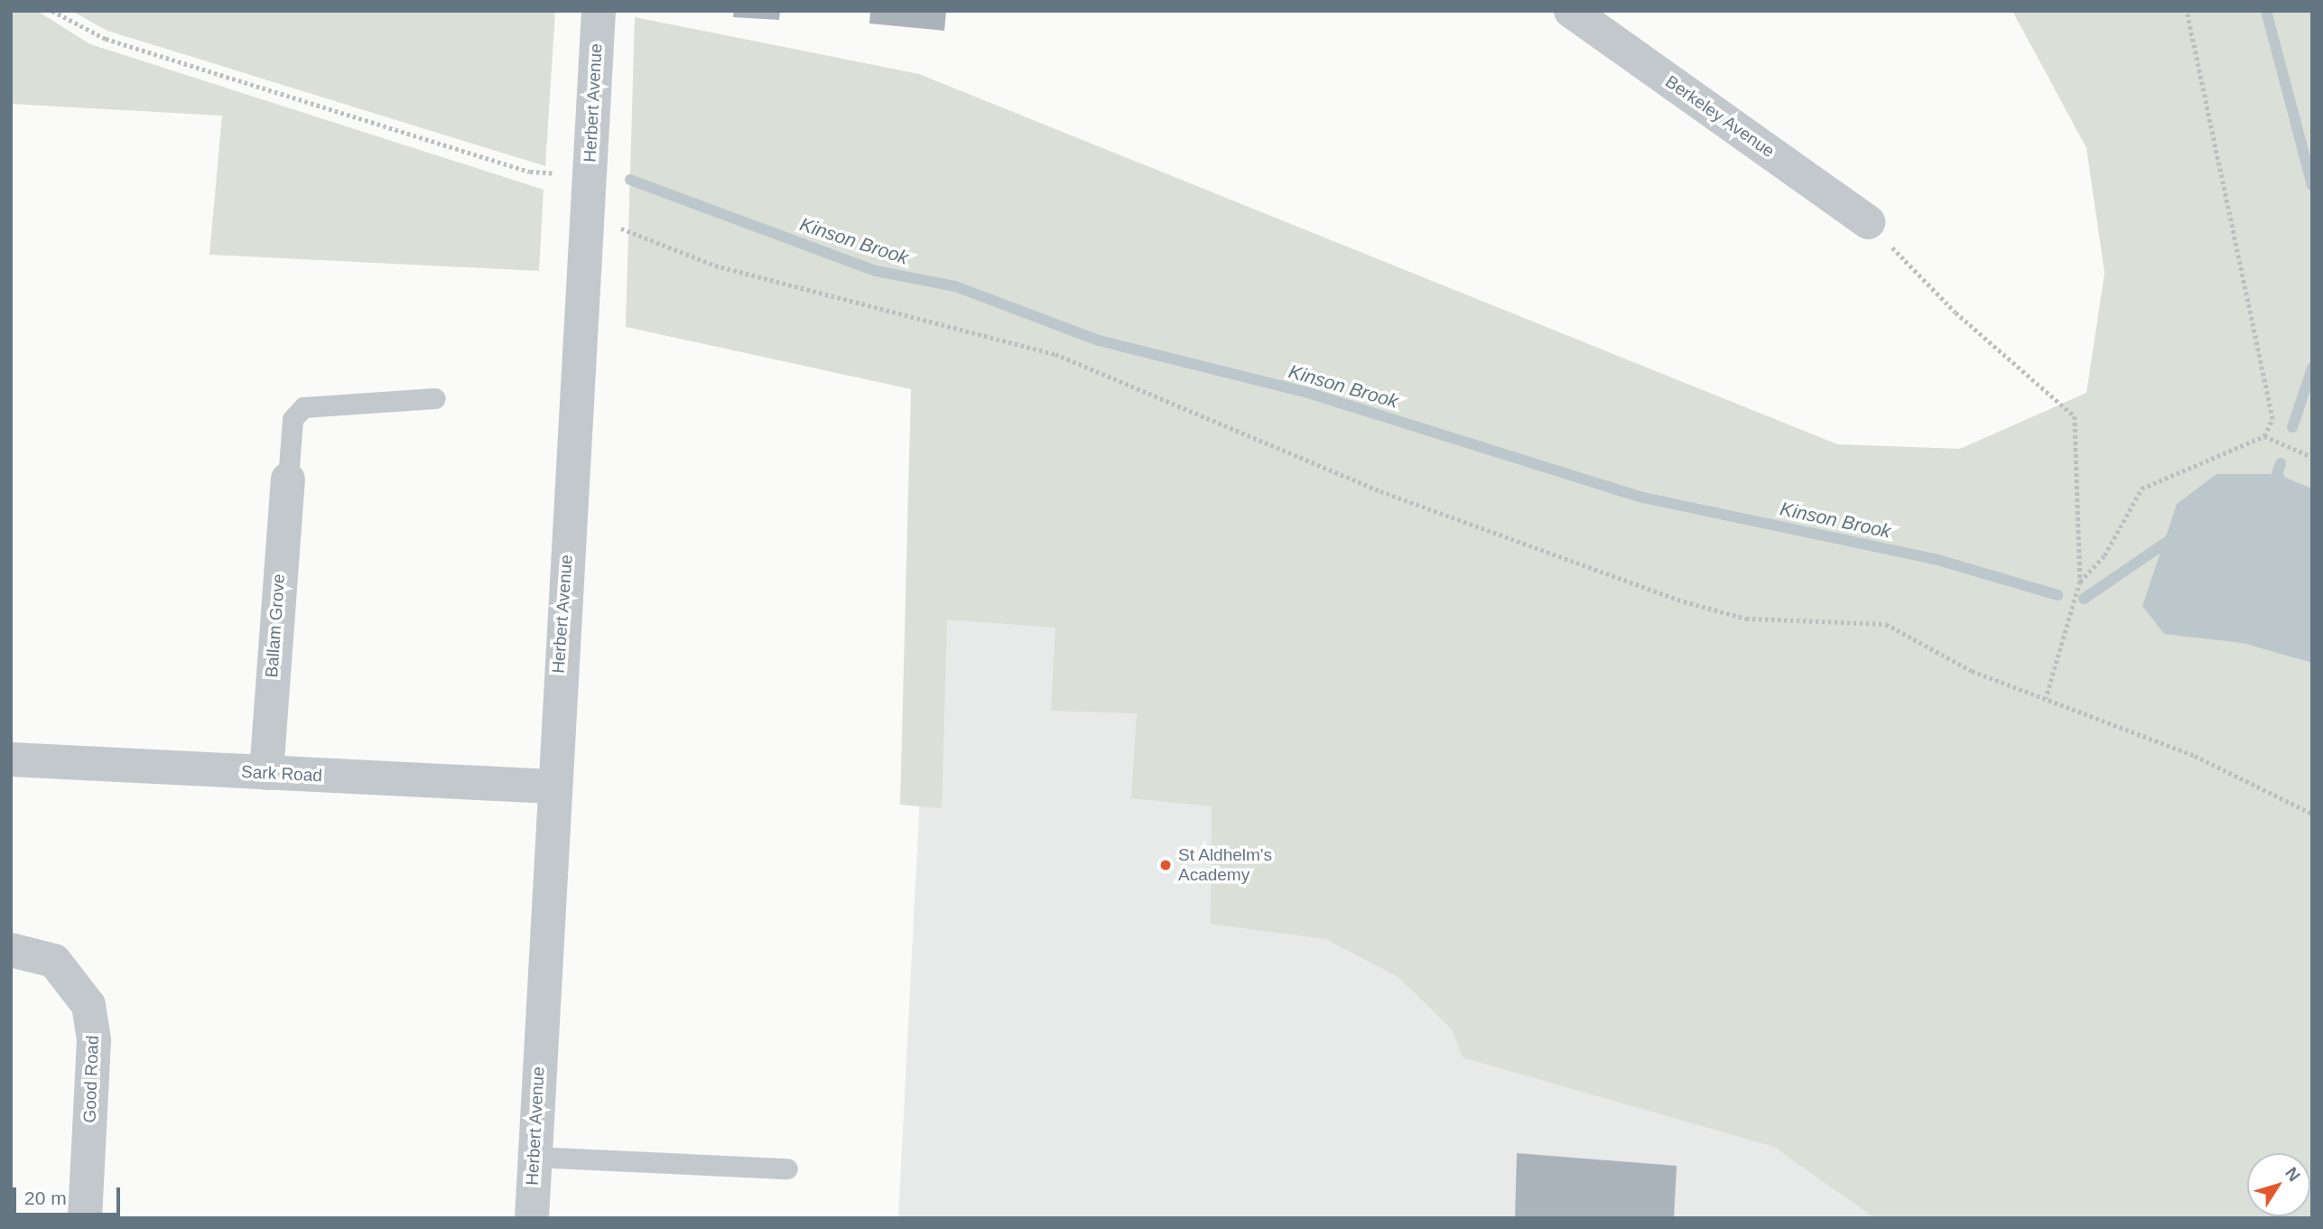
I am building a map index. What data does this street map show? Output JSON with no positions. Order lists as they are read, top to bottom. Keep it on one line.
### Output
{"streets":{"street":["Herbert Avenue","Berkeley Avenue","Ballam Grove","Sark Road","Good Road"]},"crossings":[["Herbert Avenue","Sark Road"],["Ballam Grove","Sark Road"]],"water":["Kinson Brook"],"places":["St Aldhelm's Academy"],"scale_bar":"20 m","north":"top right"}
